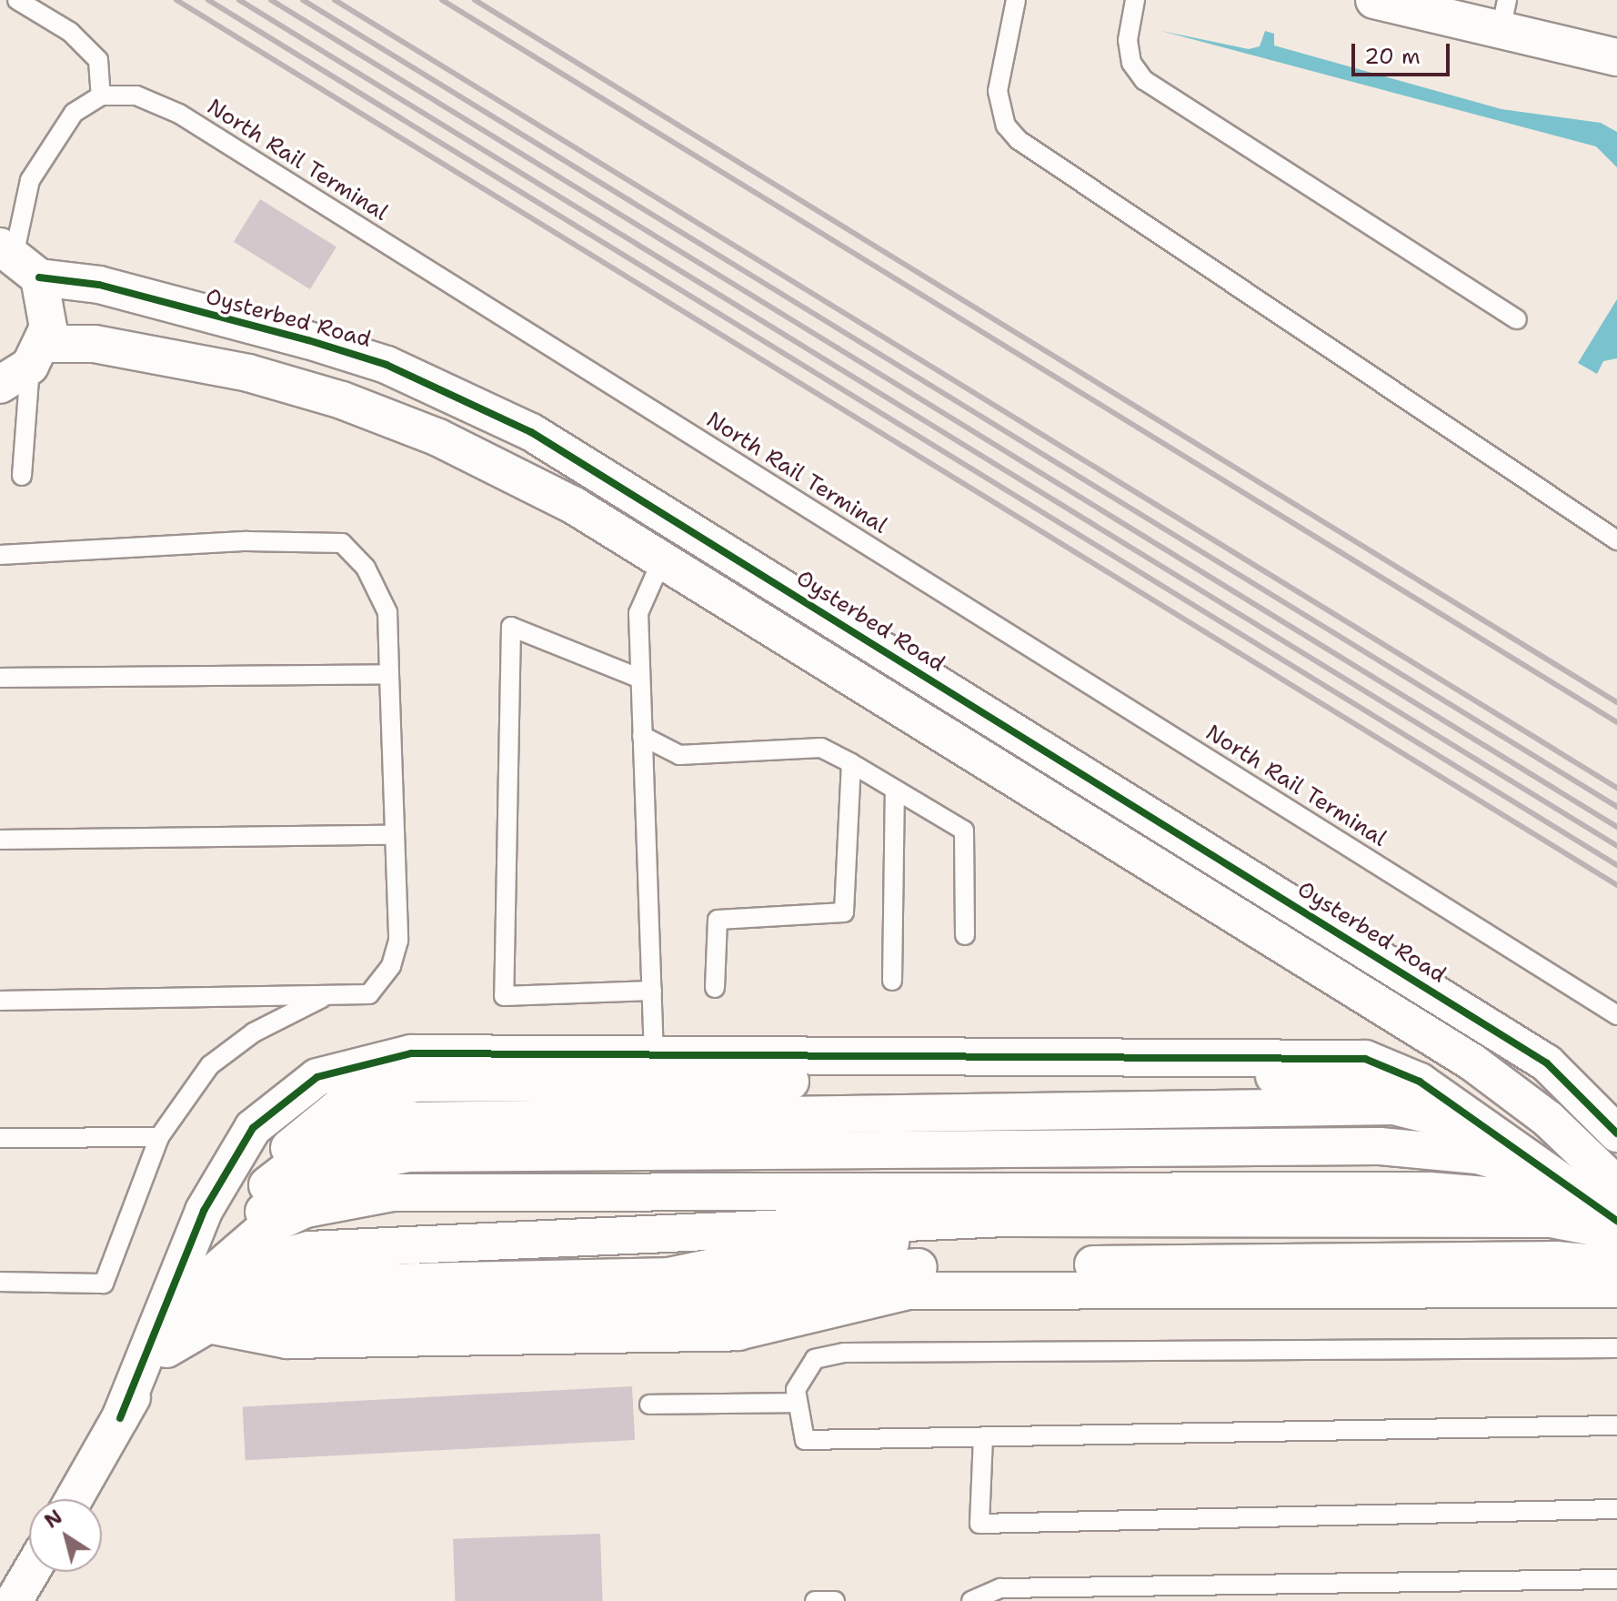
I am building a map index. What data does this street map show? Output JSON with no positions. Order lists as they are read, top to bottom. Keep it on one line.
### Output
{"streets":{"street":["Oysterbed Road"],"lane":["North Rail Terminal"]},"scale_bar":"20 m","north":"top left"}
